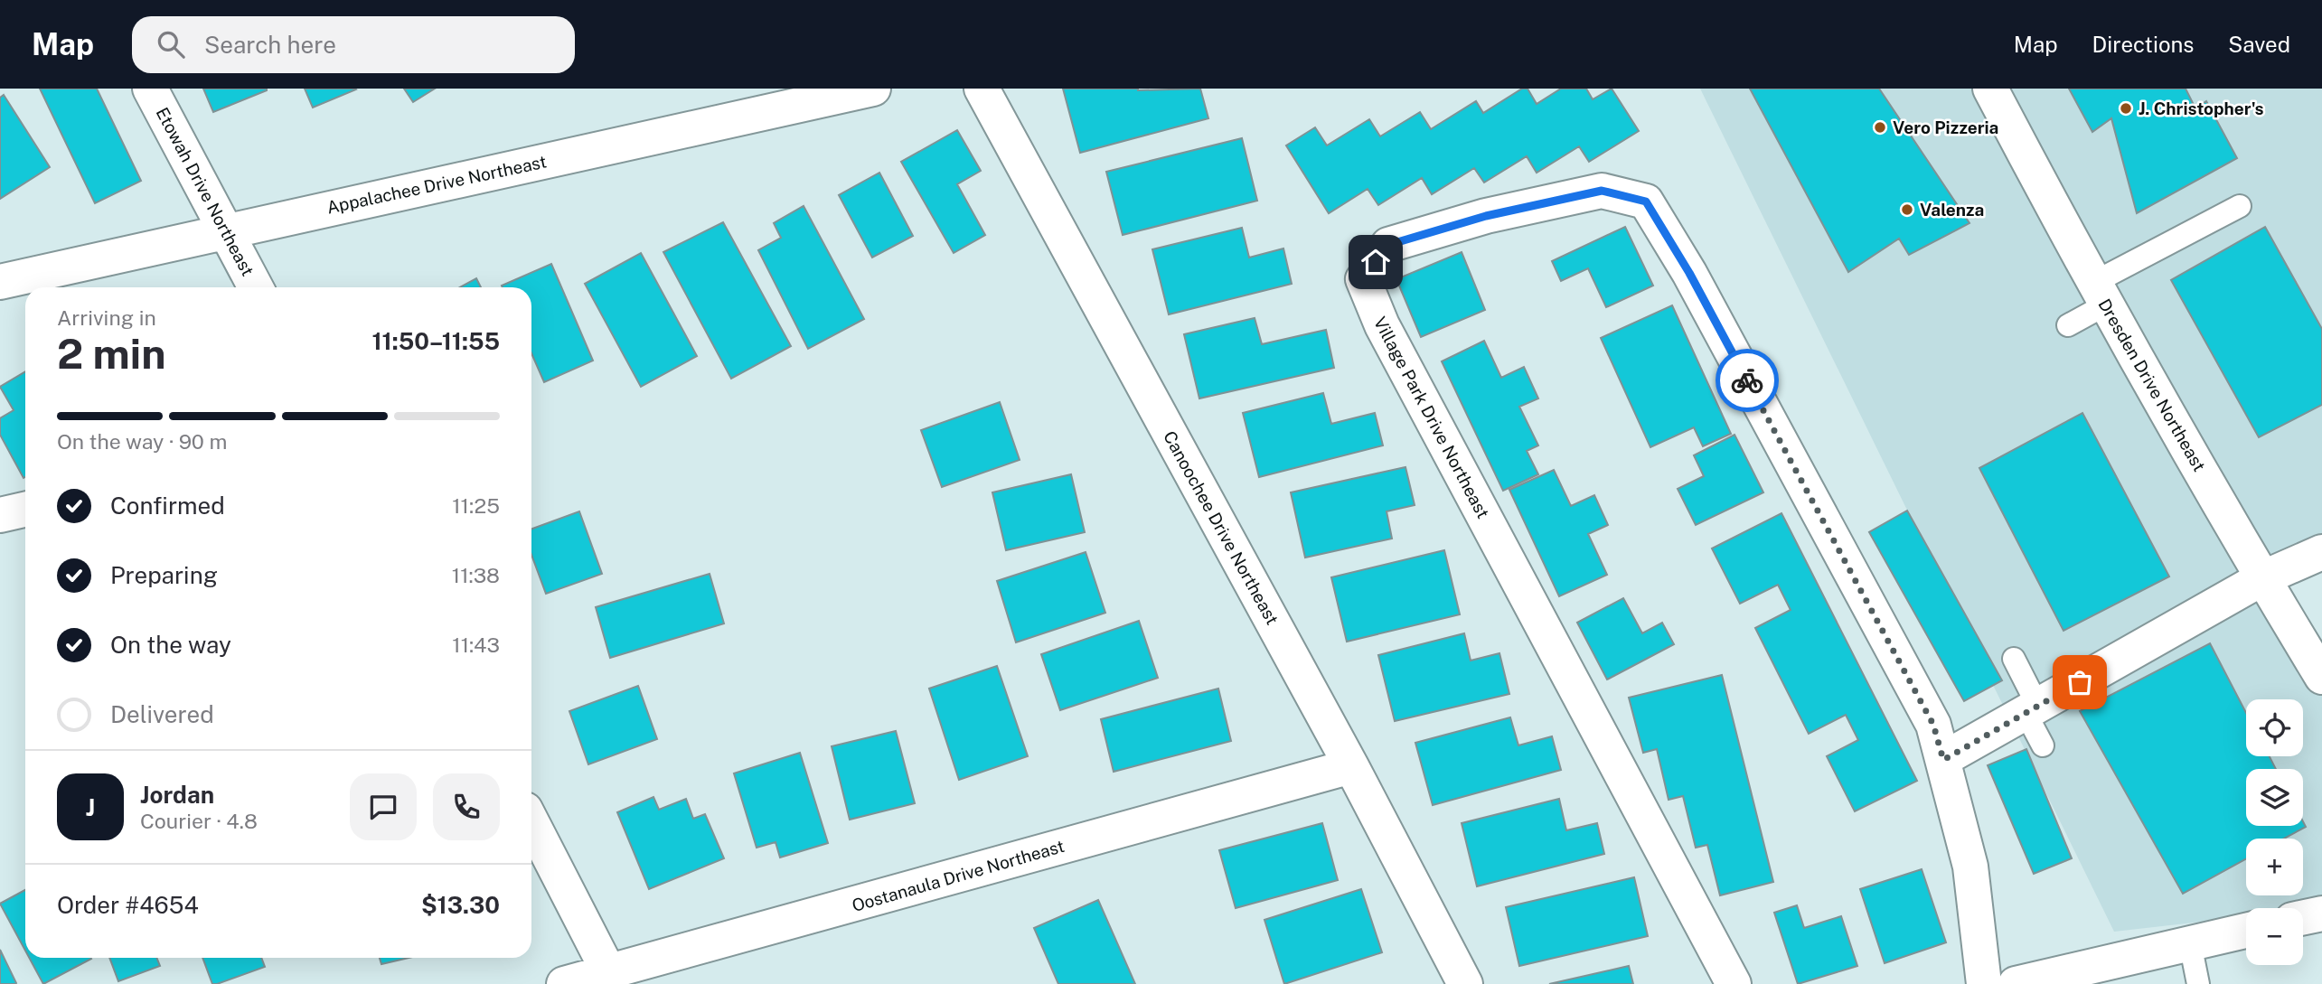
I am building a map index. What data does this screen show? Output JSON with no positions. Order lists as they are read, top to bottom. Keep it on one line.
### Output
{"streets":{"street":["Appalachee Drive Northeast","Etowah Drive Northeast","Dresden Drive Northeast","Village Park Drive Northeast","Canoochee Drive Northeast","Oostanaula Drive Northeast"]},"crossings":[["Appalachee Drive Northeast","Etowah Drive Northeast"],["Canoochee Drive Northeast","Oostanaula Drive Northeast"]],"places":["J. Christopher's","Vero Pizzeria","Valenza"],"page":{"header":"Map","search":"Search here","nav":["Map","Directions","Saved"],"heading":["2 min","Arriving in","11:50–11:55"],"panel":["Jordan","Courier · 4.8","Order #4654","$13.30"],"bar":"On the way · 90 m","list":[["Confirmed","11:25"],["Preparing","11:38"],["On the way","11:43"],"Delivered"],"map_buttons":["+","−"],"round":"J"}}
